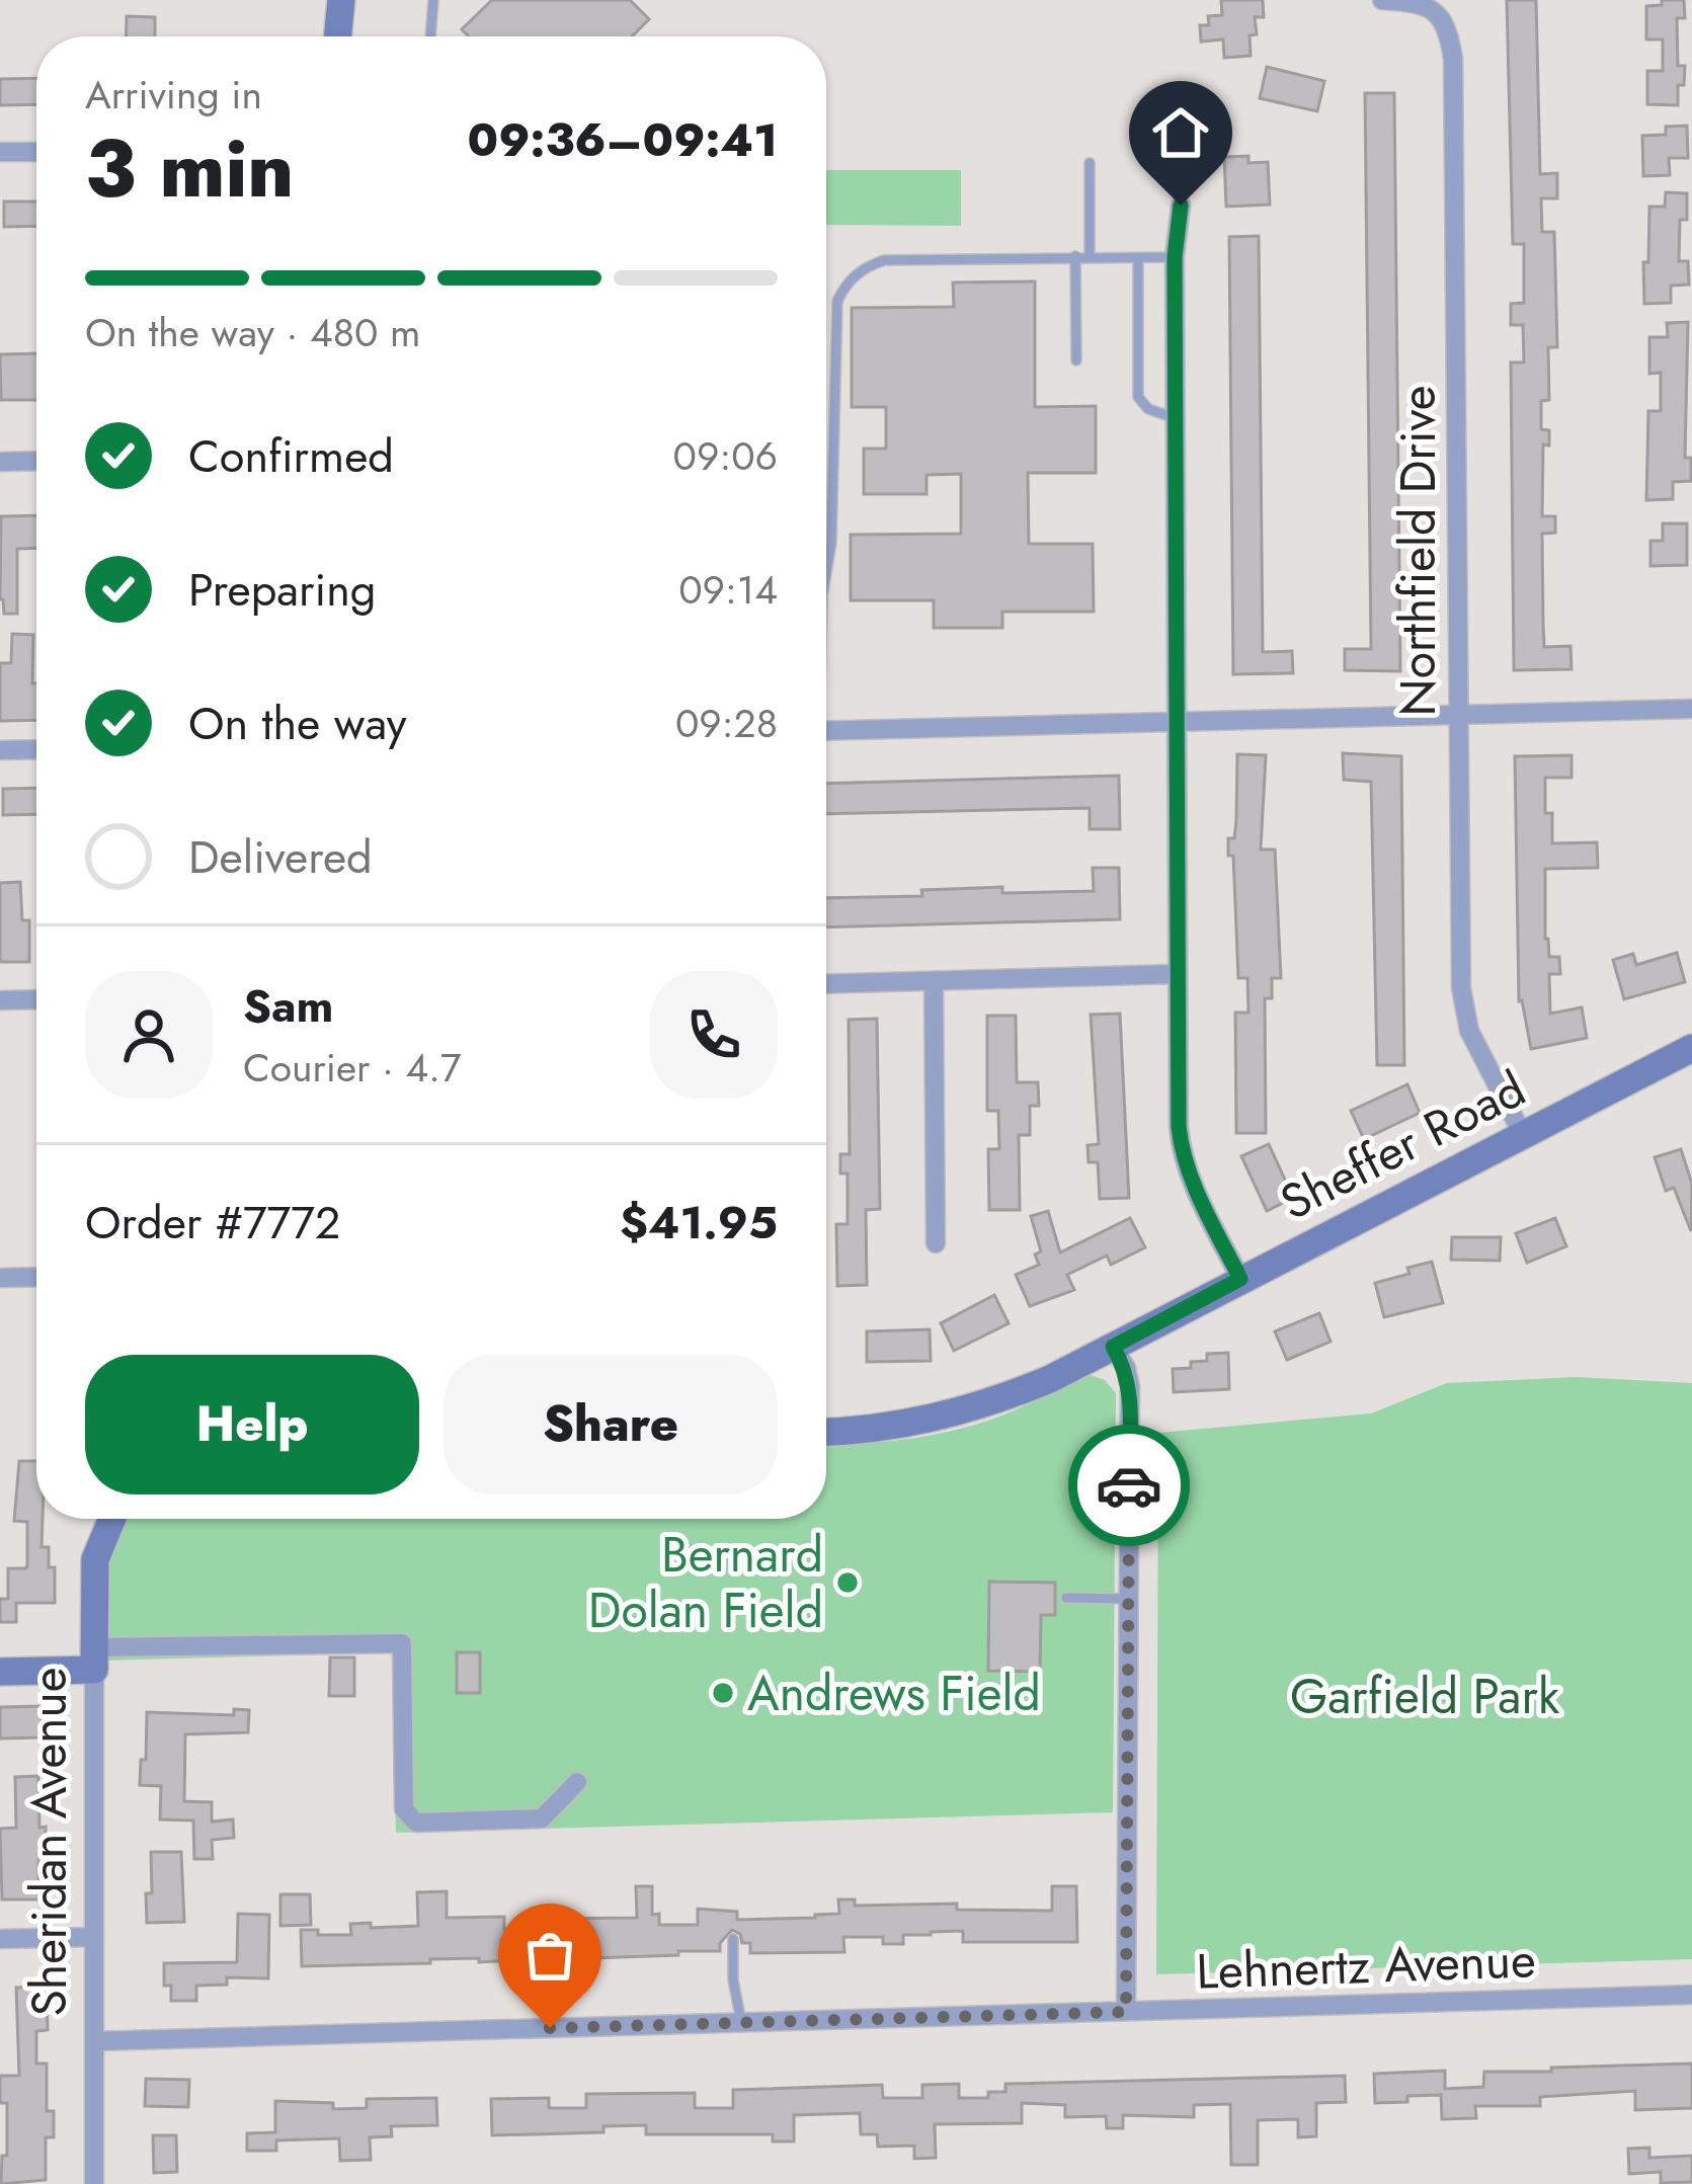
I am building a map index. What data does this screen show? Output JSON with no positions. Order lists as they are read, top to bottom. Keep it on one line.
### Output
{"streets":{"street":["Northfield Drive","Sheffer Road","Sheridan Avenue","Lehnertz Avenue"]},"crossings":[["Northfield Drive","Sheffer Road"],["Sheridan Avenue","Lehnertz Avenue"]],"parks":["Garfield Park"],"places":["Bernard Dolan Field","Andrews Field"],"page":{"heading":["3 min","Arriving in","09:36–09:41"],"panel":["Sam","Courier · 4.7","Order #7772","$41.95"],"bar":"On the way · 480 m","list":[["Confirmed","09:06"],["Preparing","09:14"],["On the way","09:28"],"Delivered"],"buttons":["Help","Share"]}}
